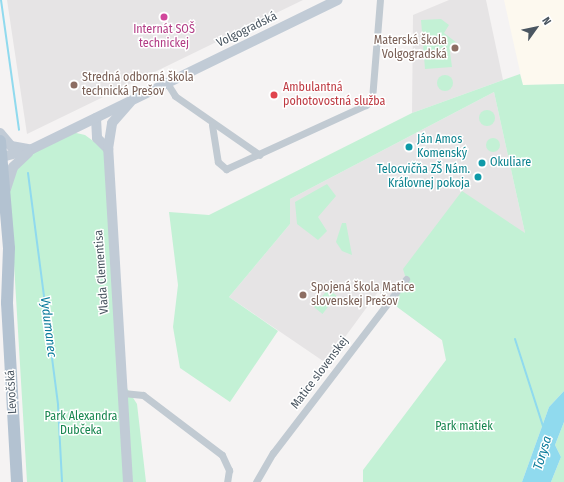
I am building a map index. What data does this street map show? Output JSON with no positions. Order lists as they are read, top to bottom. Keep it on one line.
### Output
{"streets":{"main road":["Levočská"],"street":["Volgogradská","Vlada Clementisa","Matice slovenskej"]},"crossings":[["Volgogradská","Vlada Clementisa"],["Volgogradská","Levočská"]],"water":["Vydumanec","Torysa"],"parks":["Park Alexandra Dubčeka","Park matiek"],"places":["Internát SOŠ technickej","Materská škola Volgogradská","Stredná odborná škola technická Prešov","Ambulantná pohotovostná služba","Ján Amos Komenský","Okuliare","Telocvičňa ZŠ Nám. Kráľovnej pokoja","Spojená škola Matice slovenskej Prešov"],"north":"top right"}
